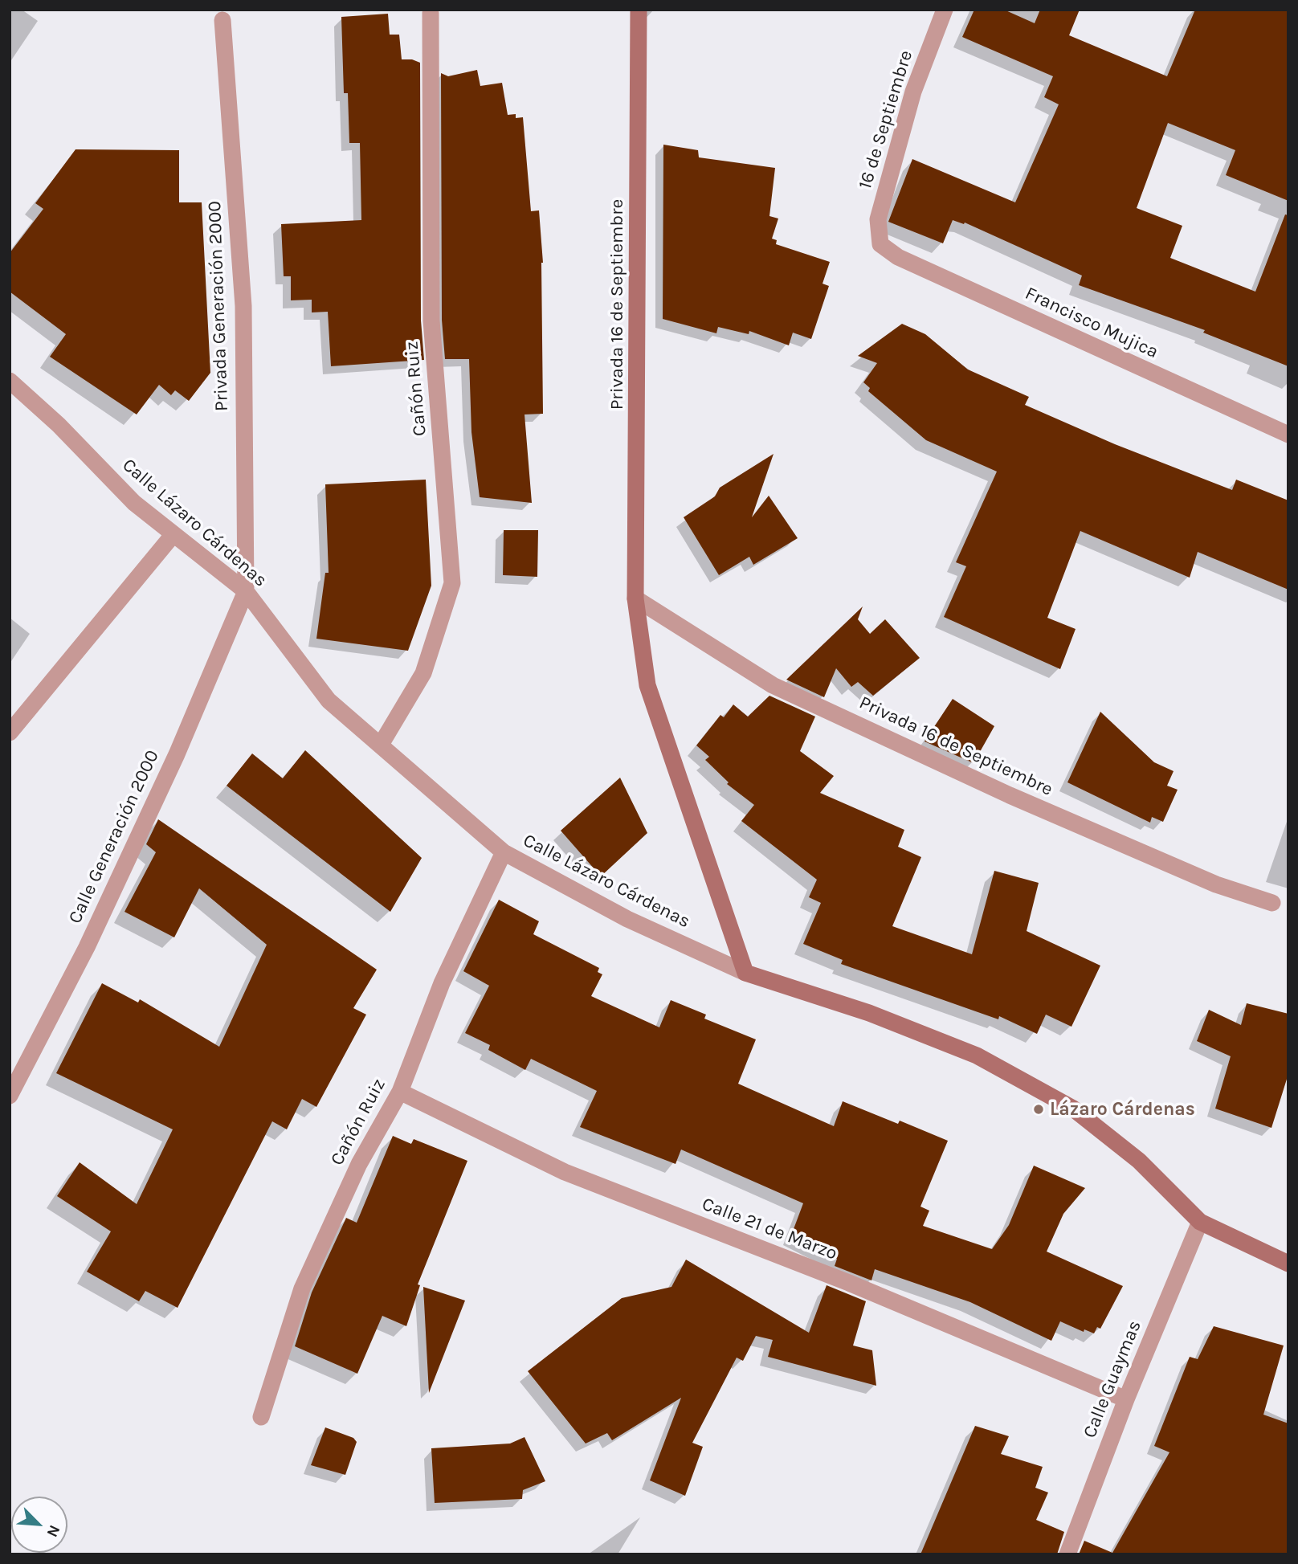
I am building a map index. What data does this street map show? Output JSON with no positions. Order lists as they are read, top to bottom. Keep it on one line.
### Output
{"streets":{"street":["16 de Septiembre","Privada 16 de Septiembre","Privada Generación 2000","Francisco Mujica","Cañón Ruiz","Calle Lázaro Cárdenas","Calle Generación 2000","Calle 21 de Marzo","Calle Guaymas"]},"crossings":[["16 de Septiembre","Francisco Mujica"],["Privada 16 de Septiembre","Calle Lázaro Cárdenas"],["Privada Generación 2000","Calle Lázaro Cárdenas"],["Privada Generación 2000","Calle Generación 2000"],["Cañón Ruiz","Calle Lázaro Cárdenas"],["Cañón Ruiz","Calle 21 de Marzo"],["Calle Lázaro Cárdenas","Calle Generación 2000"],["Calle Lázaro Cárdenas","Calle Guaymas"],["Calle 21 de Marzo","Calle Guaymas"]],"places":["Lázaro Cárdenas"],"north":"bottom right"}
